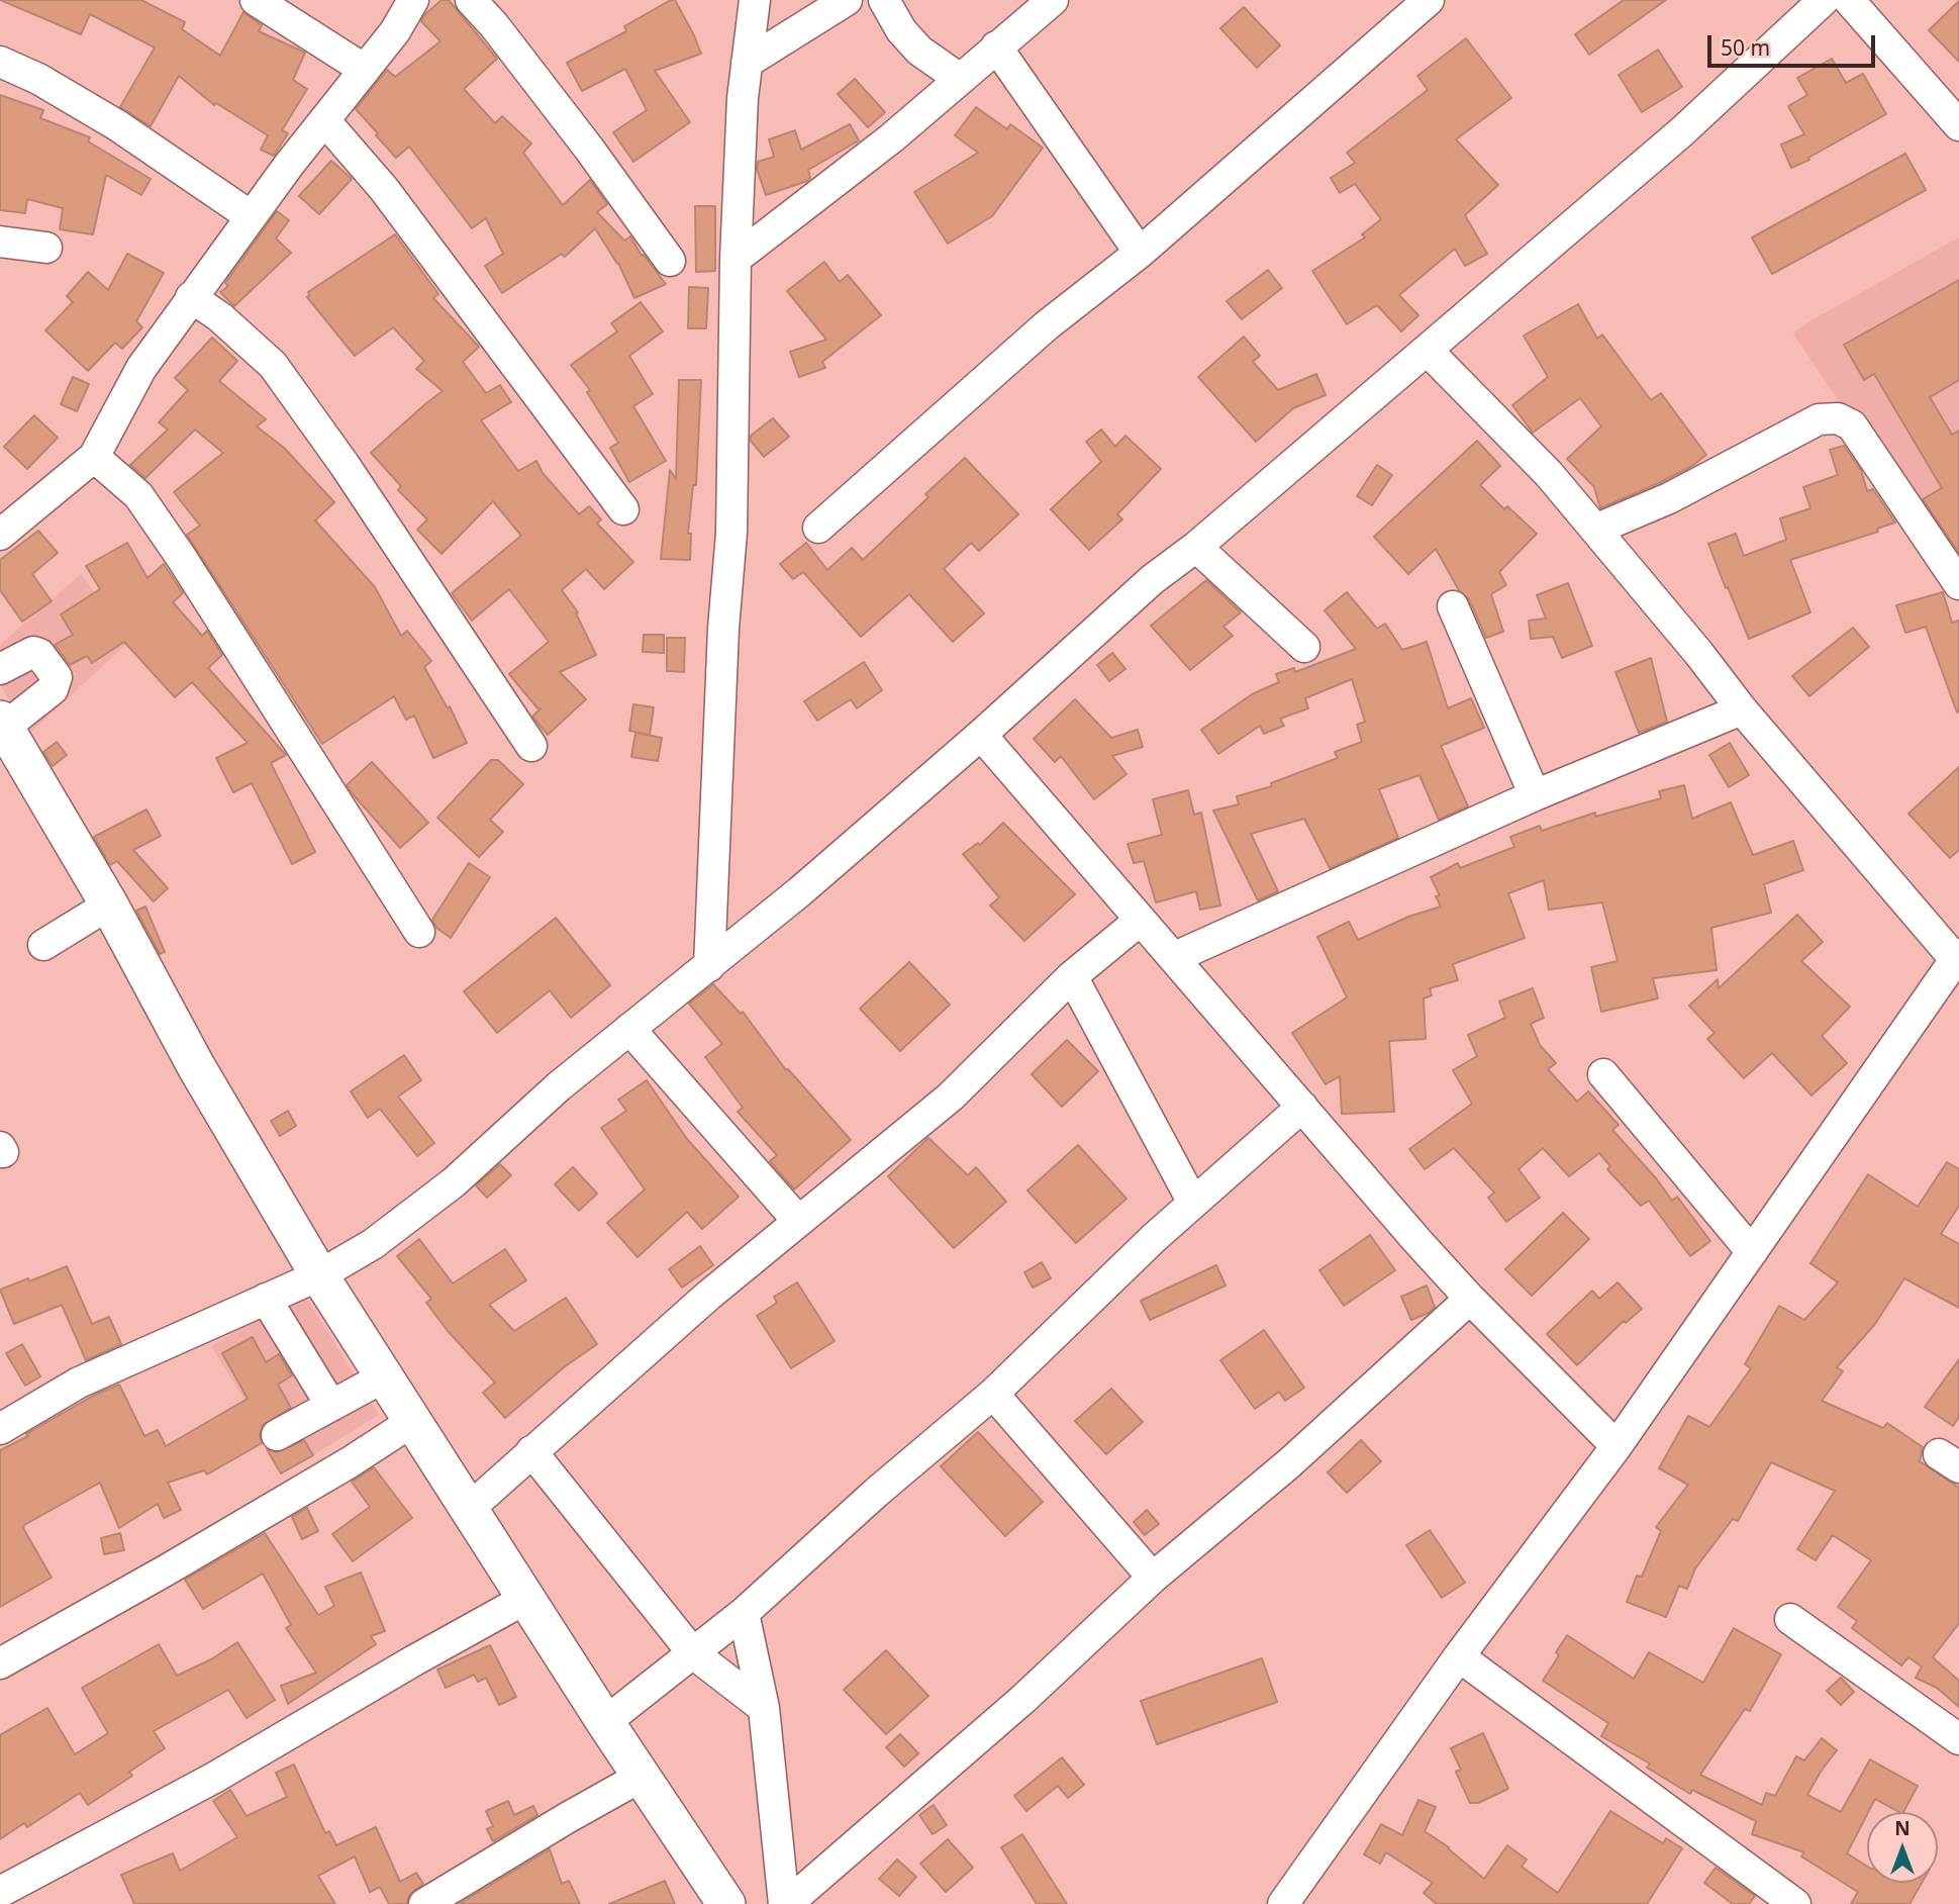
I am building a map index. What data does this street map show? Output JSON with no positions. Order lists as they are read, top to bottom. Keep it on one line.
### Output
{"scale_bar":"50 m","north":"top"}
